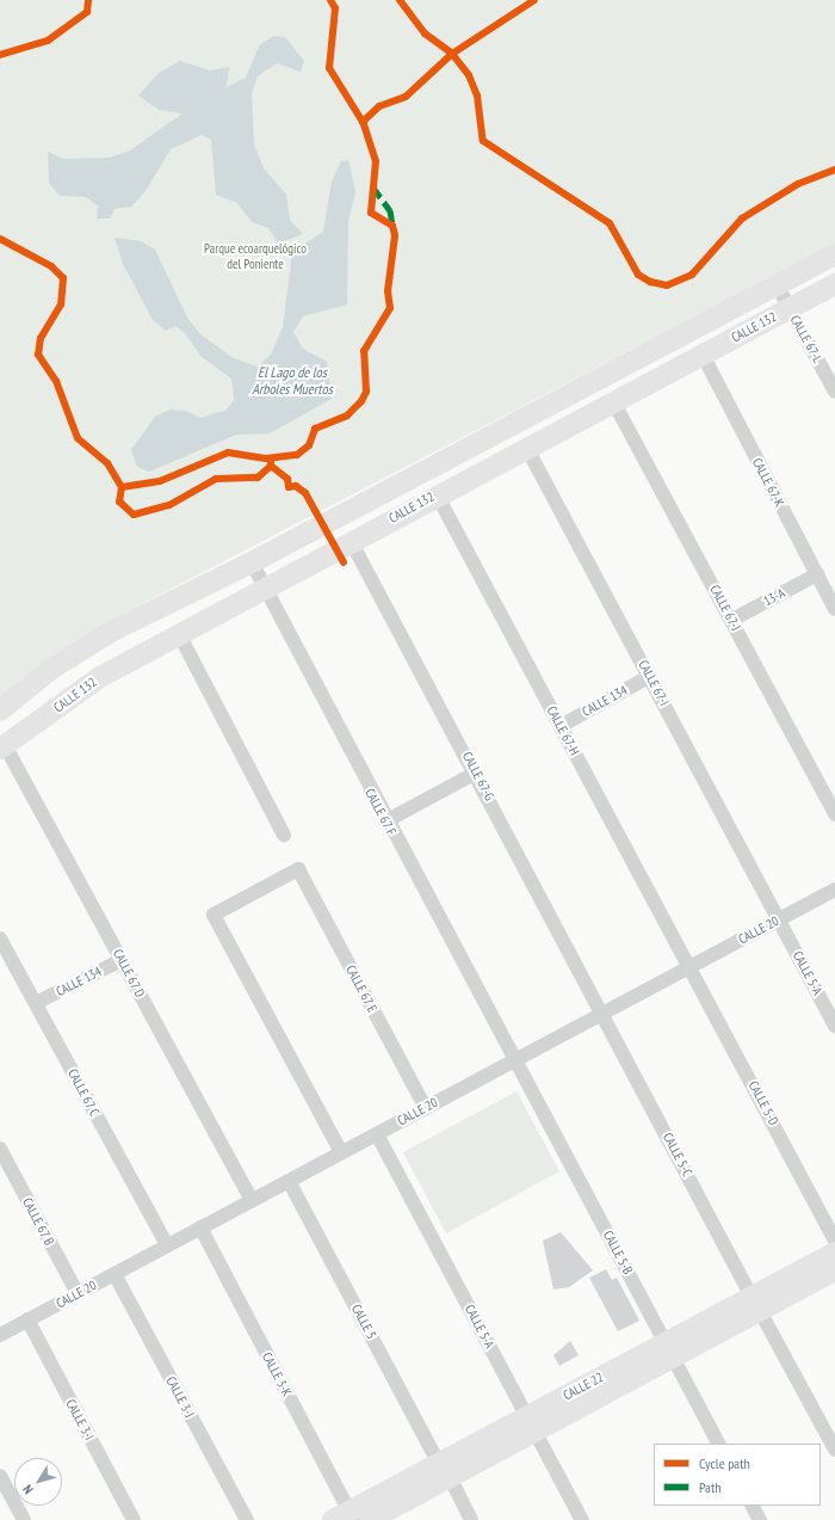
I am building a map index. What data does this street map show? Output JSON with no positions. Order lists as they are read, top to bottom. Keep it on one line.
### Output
{"streets":{"street":["CALLE 132","CALLE 67-L","CALLE 67-K","13-A","CALLE 67-J","CALLE 67-I","CALLE 134","CALLE 67-H","CALLE 67-G","CALLE 67 F","CALLE 20","CALLE 67 D","CALLE 5-A","CALLE 67 E","CALLE 67 C","CALLE 5-D","CALLE 5-C","CALLE 67 B","CALLE 5-B","CALLE 5","CALLE 3-K","CALLE 22","CALLE 3-J","CALLE 3-I"]},"crossings":[["CALLE 132","CALLE 67-L"],["CALLE 132","CALLE 67-K"],["CALLE 132","CALLE 67-J"],["CALLE 132","CALLE 67-I"],["CALLE 132","CALLE 67-H"],["CALLE 132","CALLE 67-G"],["CALLE 132","CALLE 67 F"],["CALLE 132","CALLE 67 D"],["CALLE 67-K","13-A"],["13-A","CALLE 67-J"],["CALLE 67-I","CALLE 134"],["CALLE 67-I","CALLE 20"],["CALLE 67-I","CALLE 5-A"],["CALLE 134","CALLE 67-H"],["CALLE 134","CALLE 67 D"],["CALLE 134","CALLE 67 C"],["CALLE 67-H","CALLE 20"],["CALLE 67-H","CALLE 5-D"],["CALLE 67-G","CALLE 20"],["CALLE 67-G","CALLE 5-C"],["CALLE 67 F","CALLE 20"],["CALLE 67 F","CALLE 5-B"],["CALLE 20","CALLE 67 D"],["CALLE 20","CALLE 5-A"],["CALLE 20","CALLE 67 E"],["CALLE 20","CALLE 67 C"],["CALLE 20","CALLE 5-D"],["CALLE 20","CALLE 5-C"],["CALLE 20","CALLE 67 B"],["CALLE 20","CALLE 5-B"],["CALLE 20","CALLE 5"],["CALLE 20","CALLE 3-K"],["CALLE 20","CALLE 3-J"],["CALLE 20","CALLE 3-I"],["CALLE 5-A","CALLE 22"],["CALLE 5-C","CALLE 22"],["CALLE 5-B","CALLE 22"],["CALLE 5","CALLE 22"],["CALLE 3-K","CALLE 22"]],"water":["El Lago de los Arboles Muertos"],"parks":["Parque ecoarquelógico del Poniente"],"legend":["Cycle path","Path"],"north":"bottom left"}
